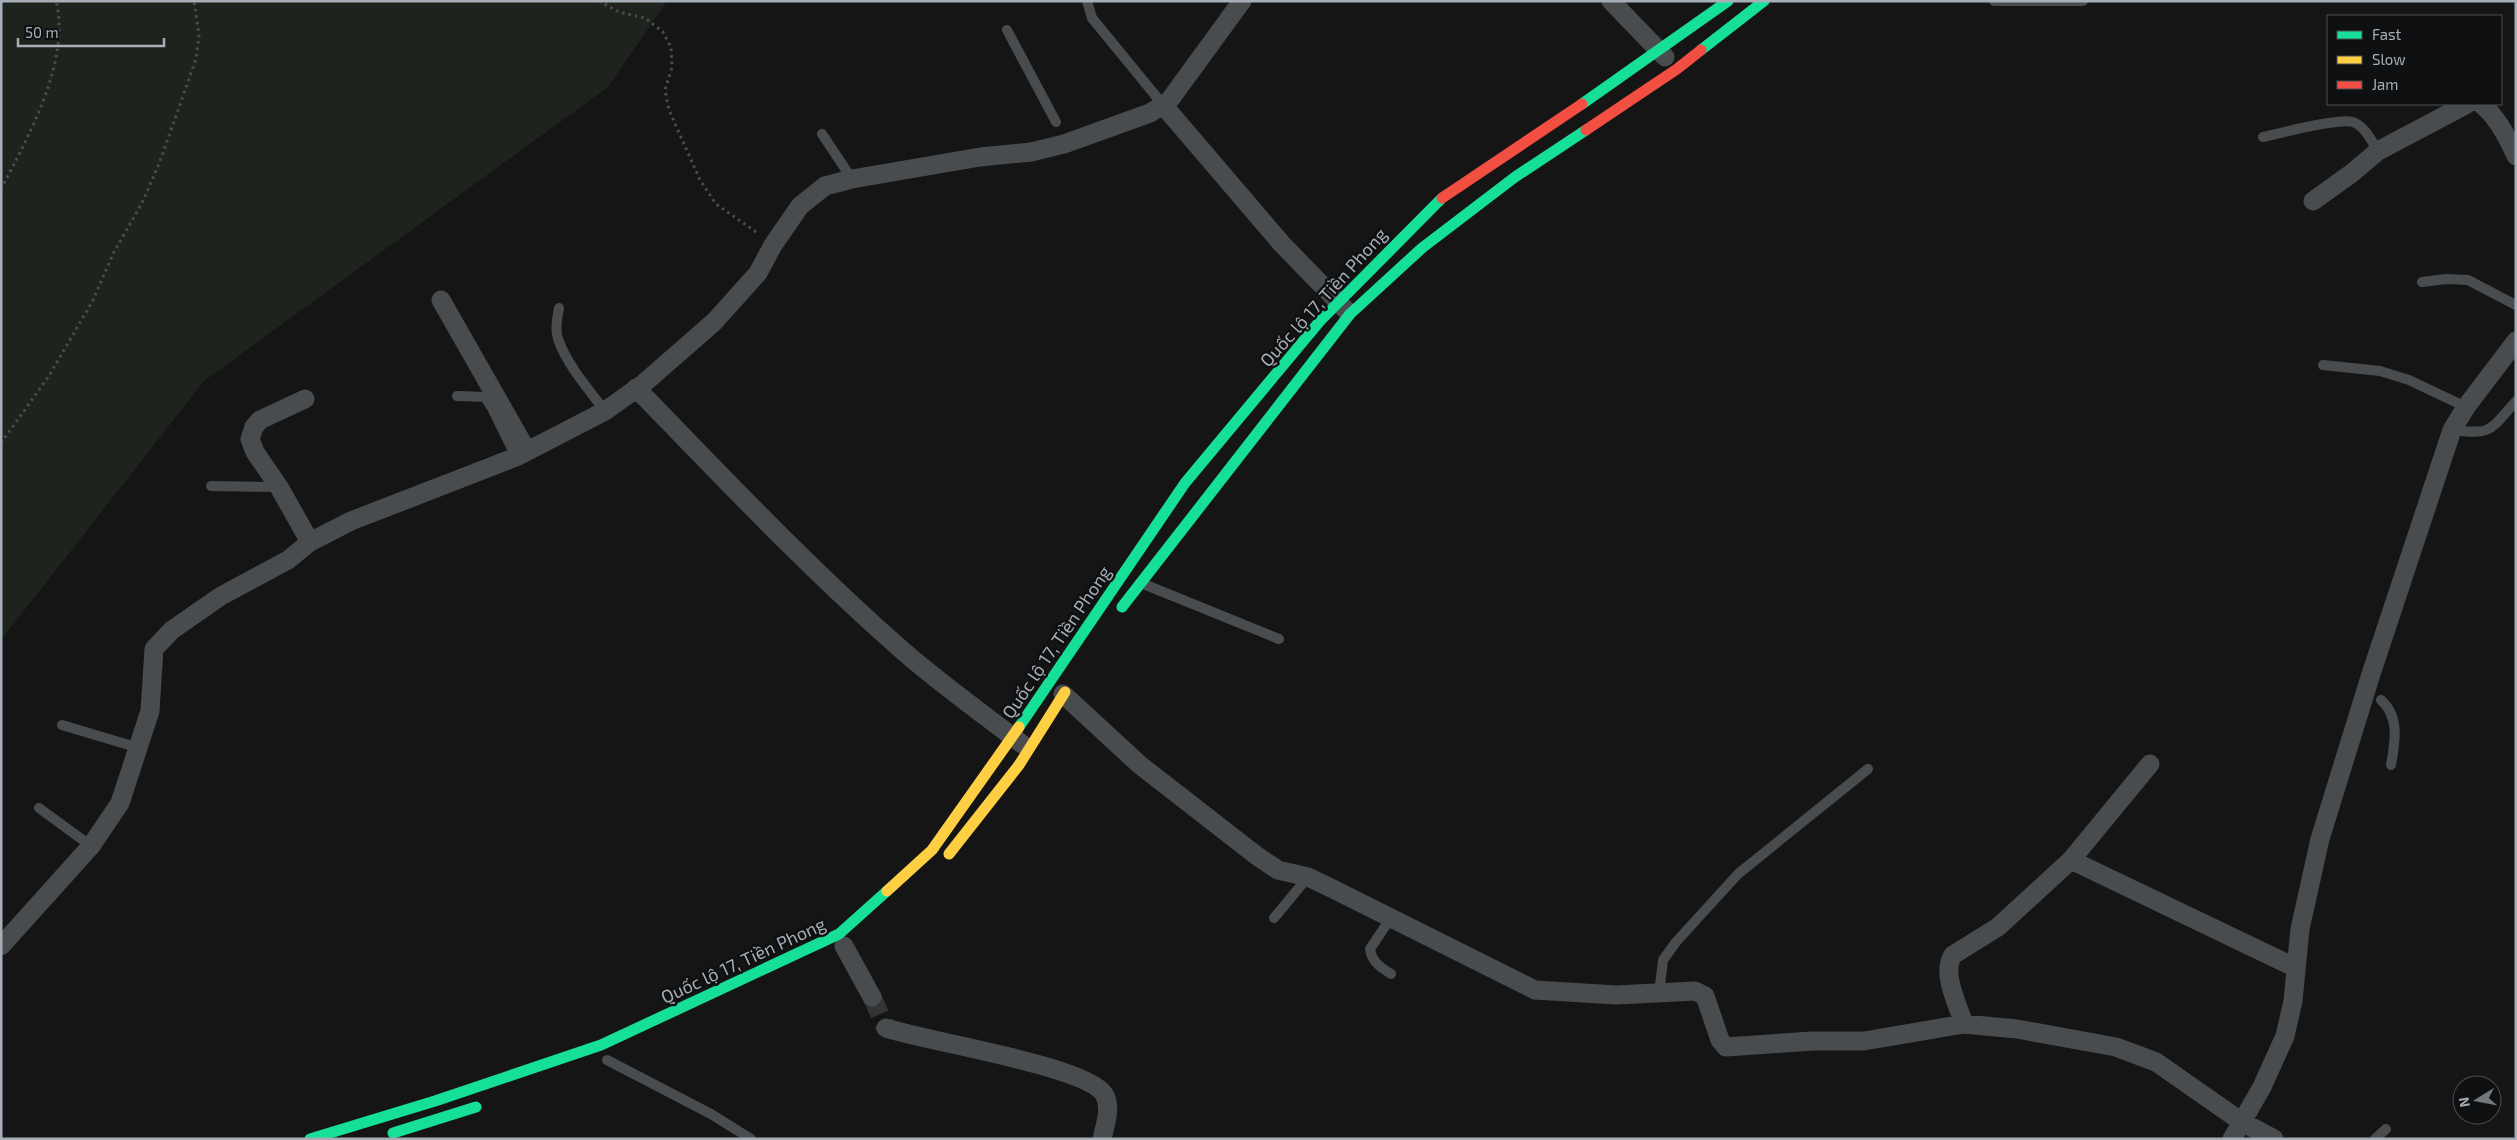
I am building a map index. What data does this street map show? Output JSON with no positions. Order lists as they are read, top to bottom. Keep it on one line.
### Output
{"streets":{"highway":["Quốc lộ 17, Tiền Phong"]},"legend":["Fast","Slow","Jam"],"scale_bar":"50 m","north":"left"}
